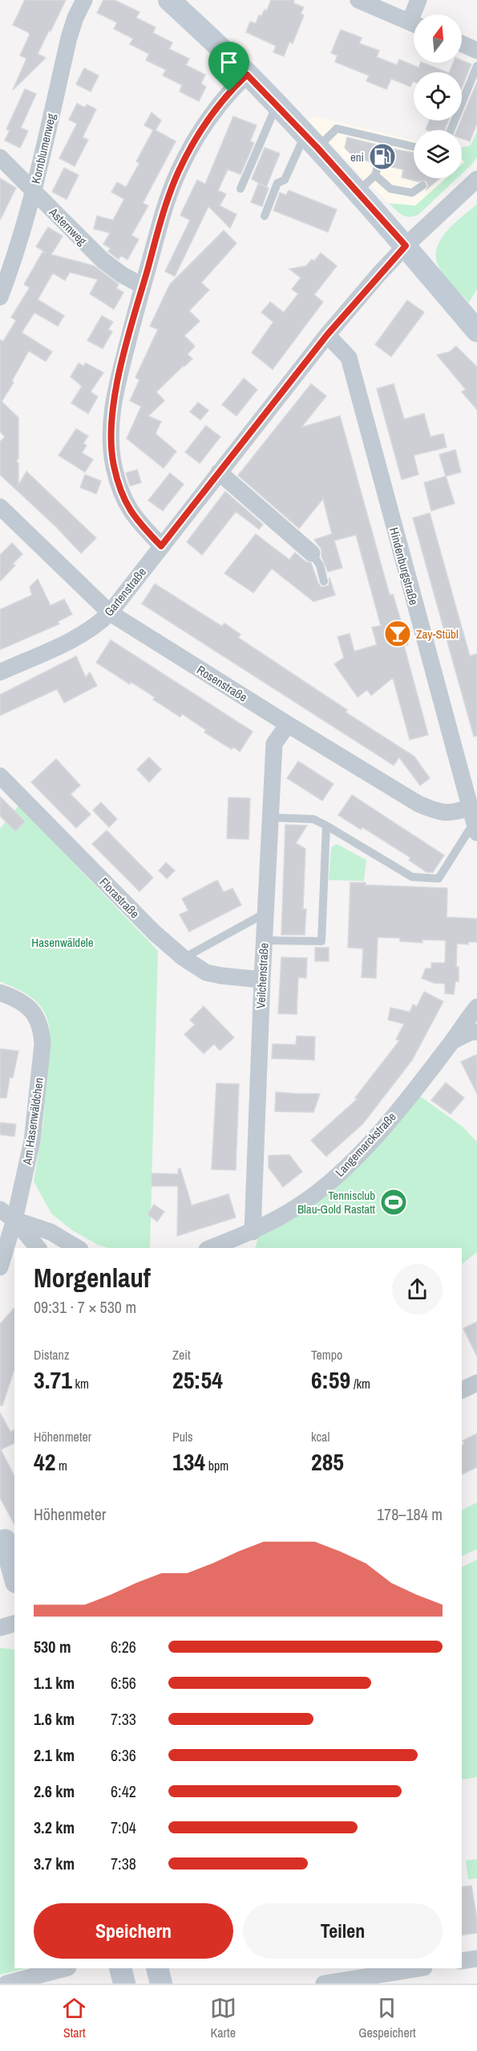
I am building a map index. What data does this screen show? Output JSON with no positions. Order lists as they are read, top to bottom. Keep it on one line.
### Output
{"streets":{"street":["Kornblumenweg","Asternweg","Hindenburgstraße","Gartenstraße","Rosenstraße","Florastraße","Veilchenstraße","Am Hasenwäldchen","Langemarckstraße"]},"crossings":[["Kornblumenweg","Asternweg"],["Hindenburgstraße","Gartenstraße"],["Hindenburgstraße","Rosenstraße"],["Gartenstraße","Rosenstraße"],["Rosenstraße","Veilchenstraße"],["Florastraße","Veilchenstraße"],["Veilchenstraße","Langemarckstraße"]],"parks":["Hasenwäldele"],"places":{"fuel station":["eni"],"bar":["Zay-Stübl"],"sports":["Tennisclub Blau-Gold Rastatt"]},"north":"top","page":{"heading":["Morgenlauf","09:31 · 7 × 530 m"],"stats":[["Distanz","3.71 km"],["Zeit","25:54"],["Tempo","6:59 /km"],["Höhenmeter","42 m"],["Puls","134 bpm"],["kcal","285"]],"chart":["Höhenmeter","178–184 m"],"list":[{"name":"530 m","note":"6:26"},{"name":"1.1 km","note":"6:56"},{"name":"1.6 km","note":"7:33"},{"name":"2.1 km","note":"6:36"},{"name":"2.6 km","note":"6:42"},{"name":"3.2 km","note":"7:04"},{"name":"3.7 km","note":"7:38"}],"buttons":["Speichern","Teilen"],"tabs":["Start","Karte","Gespeichert"]}}
